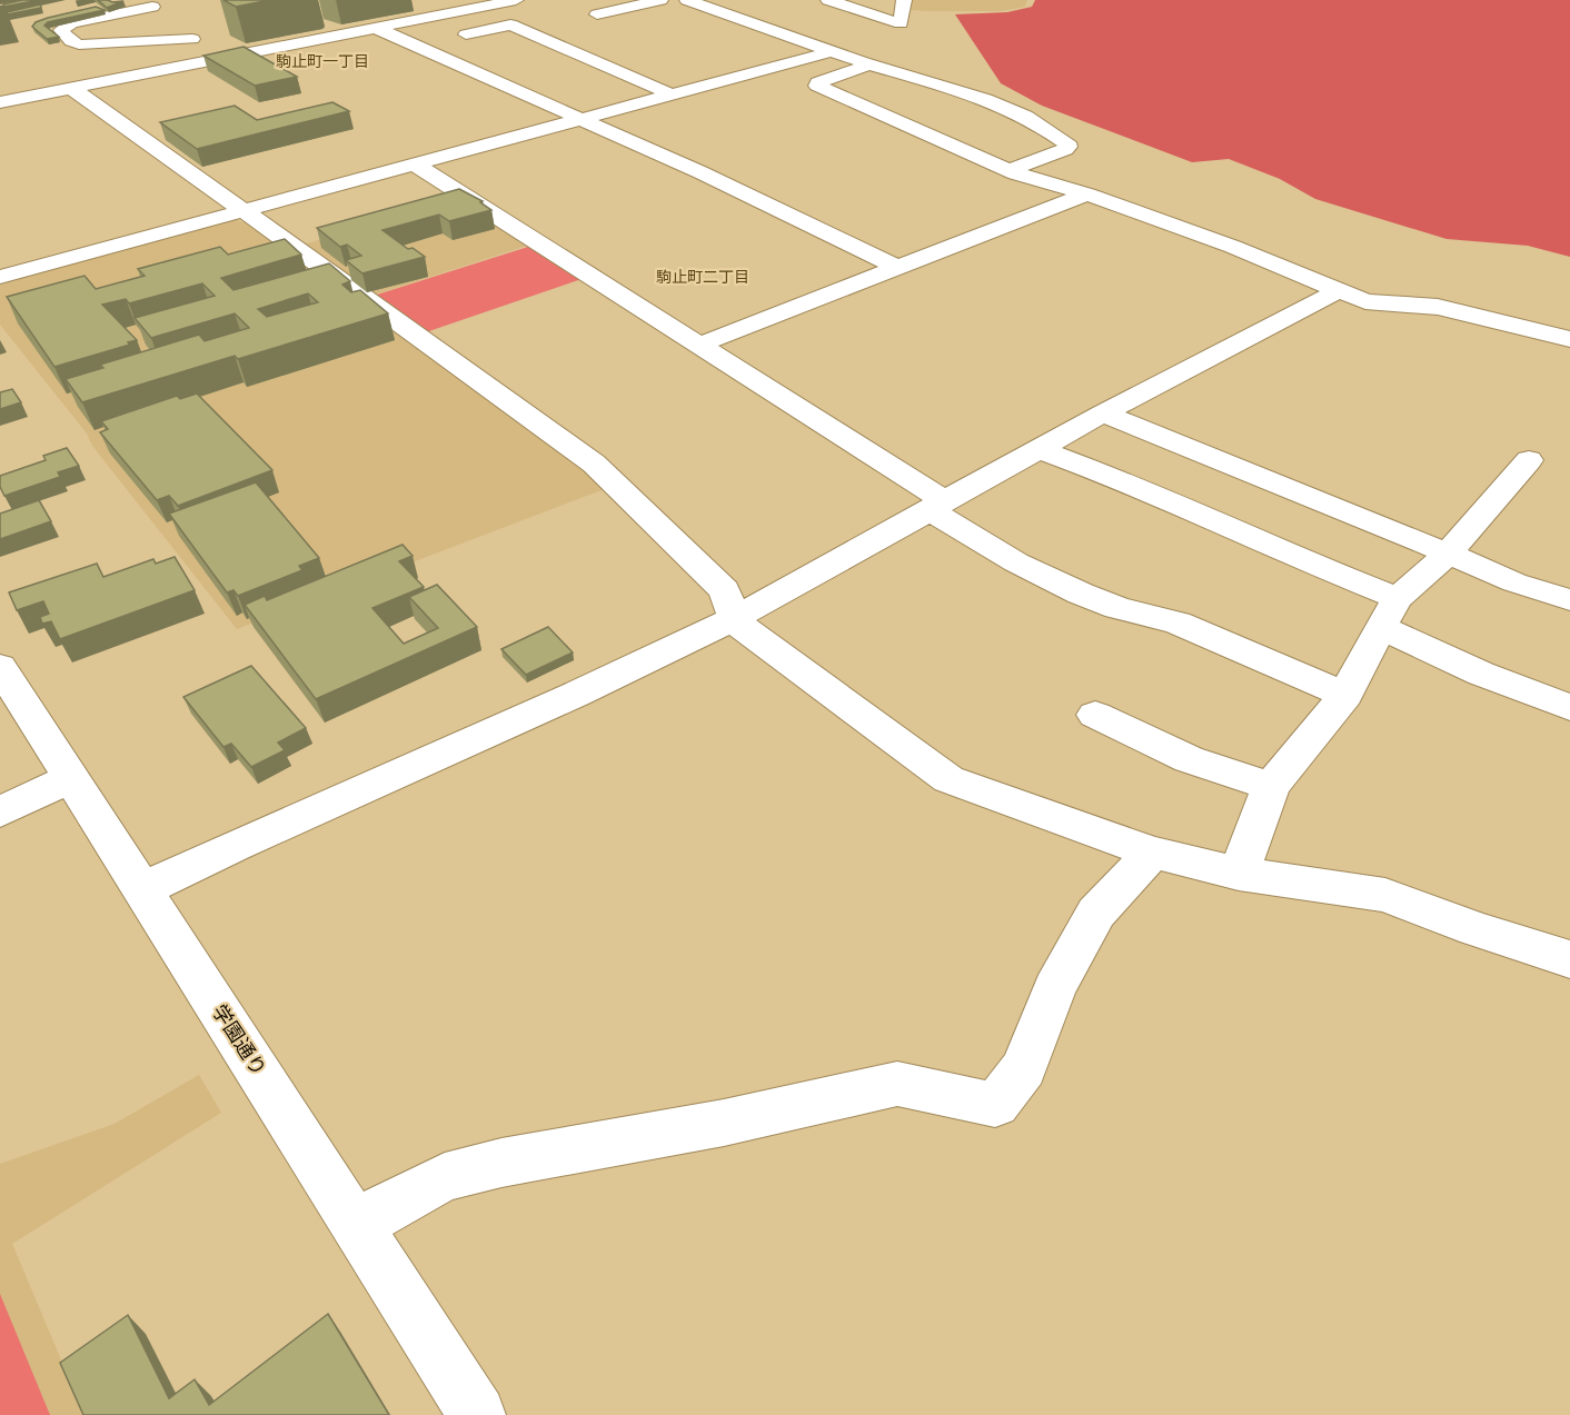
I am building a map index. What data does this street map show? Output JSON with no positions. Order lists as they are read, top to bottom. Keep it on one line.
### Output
{"streets":{"street":["学園通り"]},"districts":["駒止町一丁目","駒止町二丁目"]}
